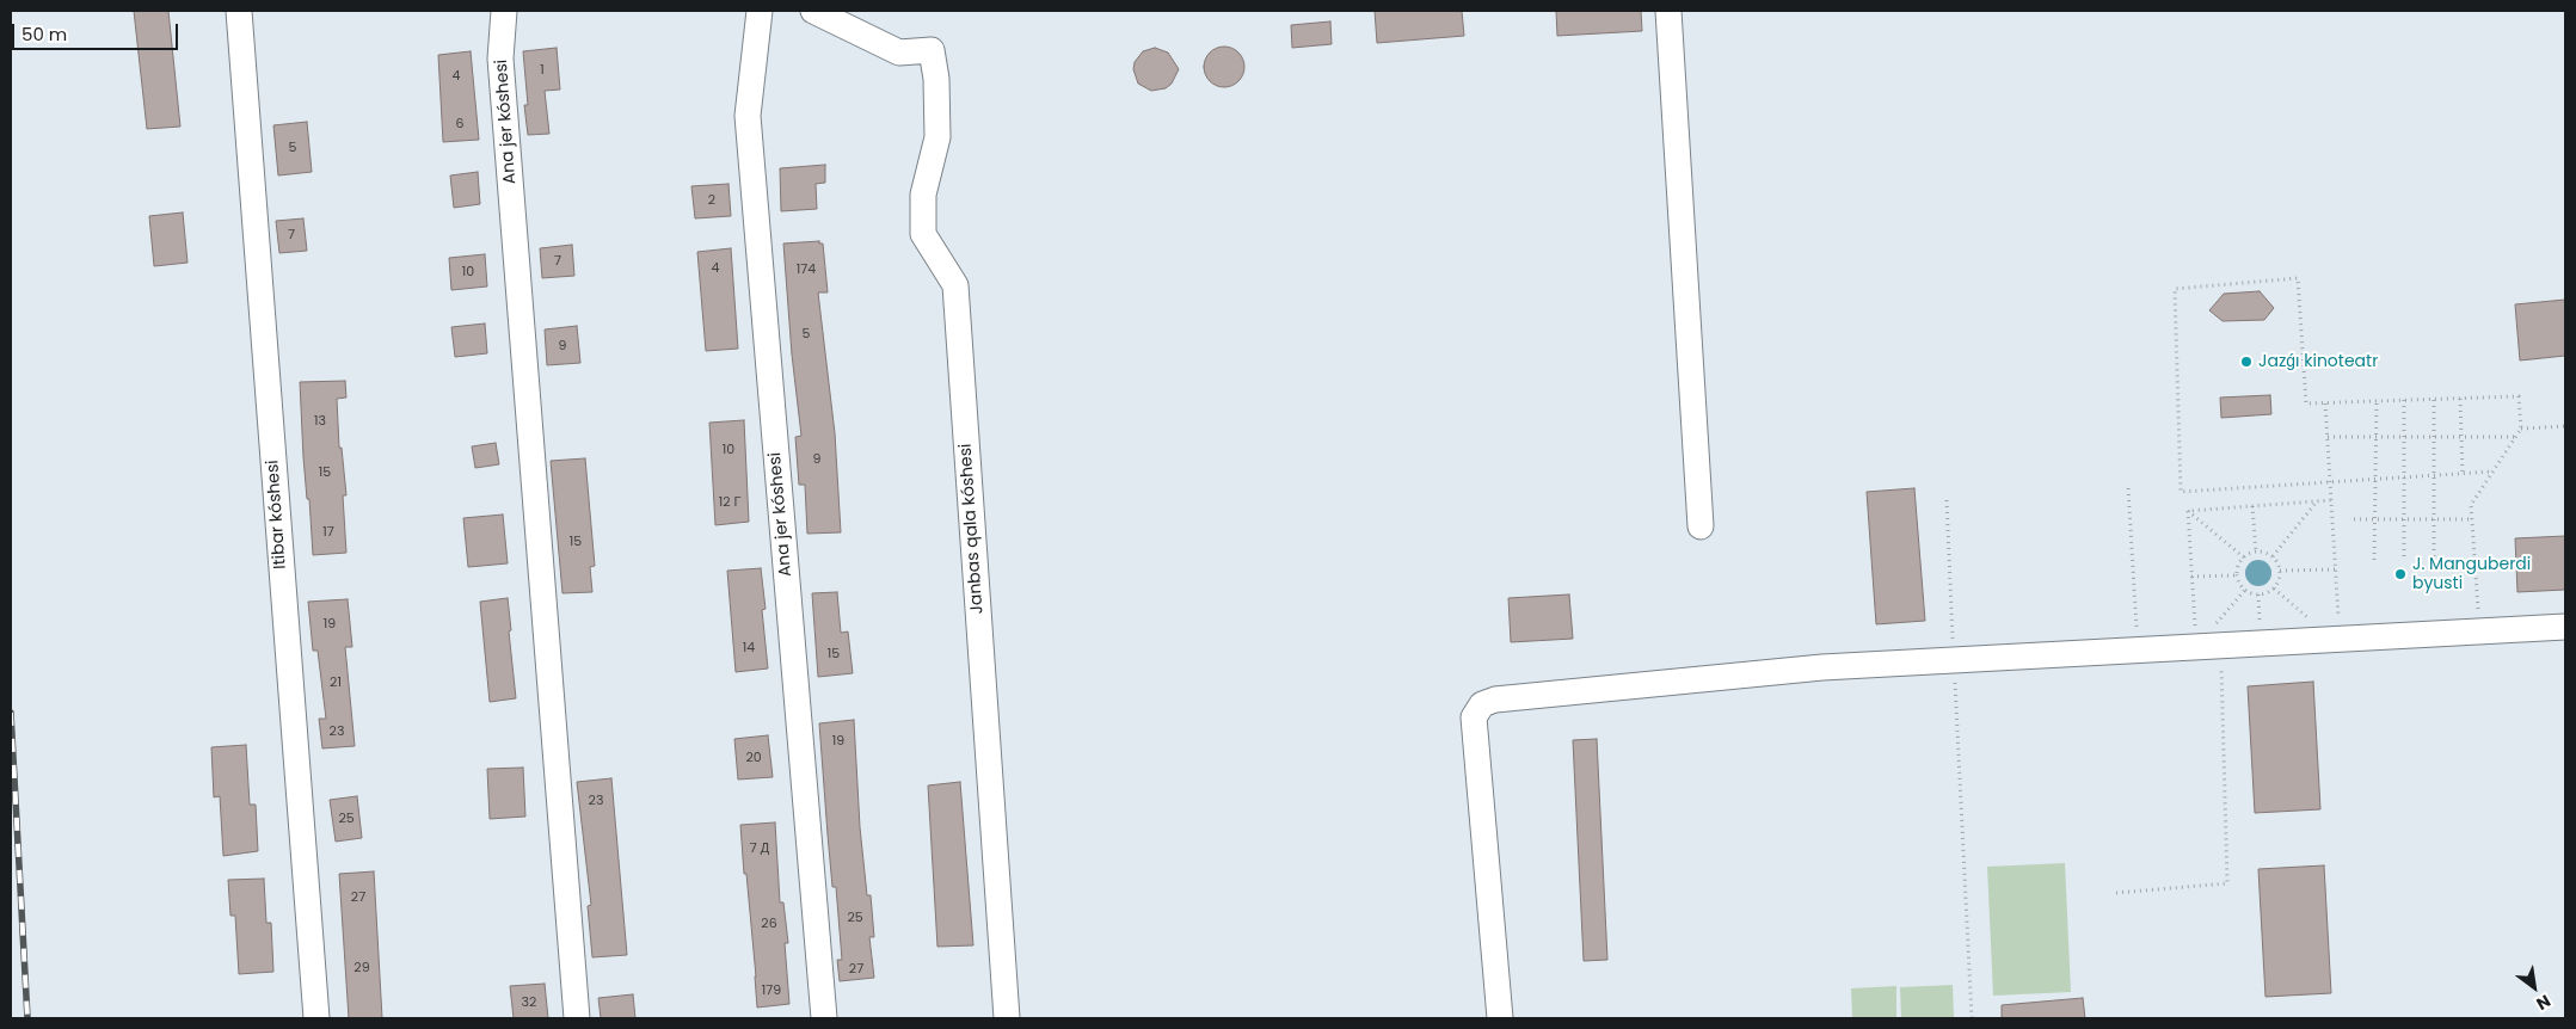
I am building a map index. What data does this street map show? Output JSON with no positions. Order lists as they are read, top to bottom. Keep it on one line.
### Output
{"streets":{"street":["Ana jer kóshesi","Itibar kóshesi","Janbas qala kóshesi"]},"places":["Jazǵı kinoteatr","J. Manguberdi byusti"],"house_numbers":["1","4","6","5","2","7","7","4","174","10","5","9","13","10","9","15","12 Г","17","15","19","14","15","21","23","19","20","23","25","7 Д","27","25","26","29","27","179","32"],"scale_bar":"50 m","north":"bottom right"}
